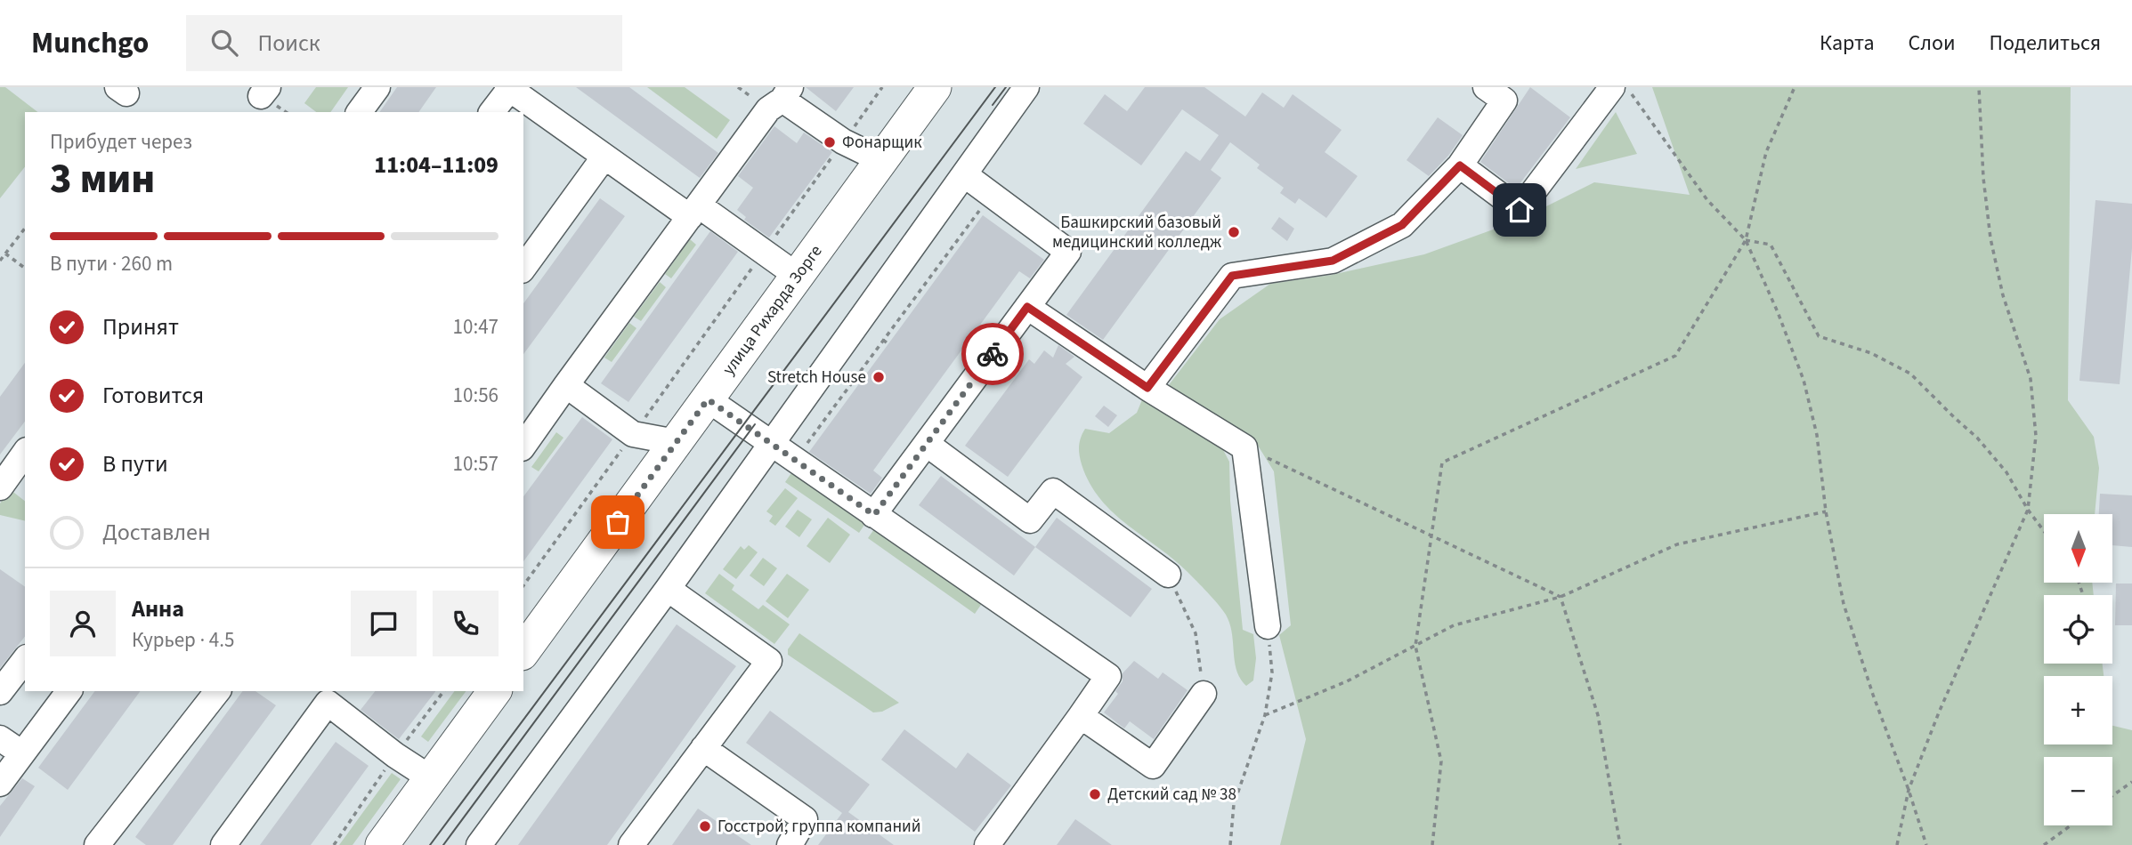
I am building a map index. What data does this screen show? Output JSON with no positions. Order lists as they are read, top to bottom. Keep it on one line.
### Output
{"streets":{"main road":["улица Рихарда Зорге"]},"places":["Фонарщик","Башкирский базовый медицинский колледж","Stretch House","Детский сад № 38","Госстрой, группа компаний"],"north":"bottom","page":{"header":"Munchgo","search":"Поиск","nav":["Карта","Слои","Поделиться"],"heading":["3 мин","Прибудет через","11:04–11:09"],"panel":["Анна","Курьер · 4.5"],"bar":"В пути · 260 m","list":[["Принят","10:47"],["Готовится","10:56"],["В пути","10:57"],"Доставлен"],"map_buttons":["+","−"]}}
